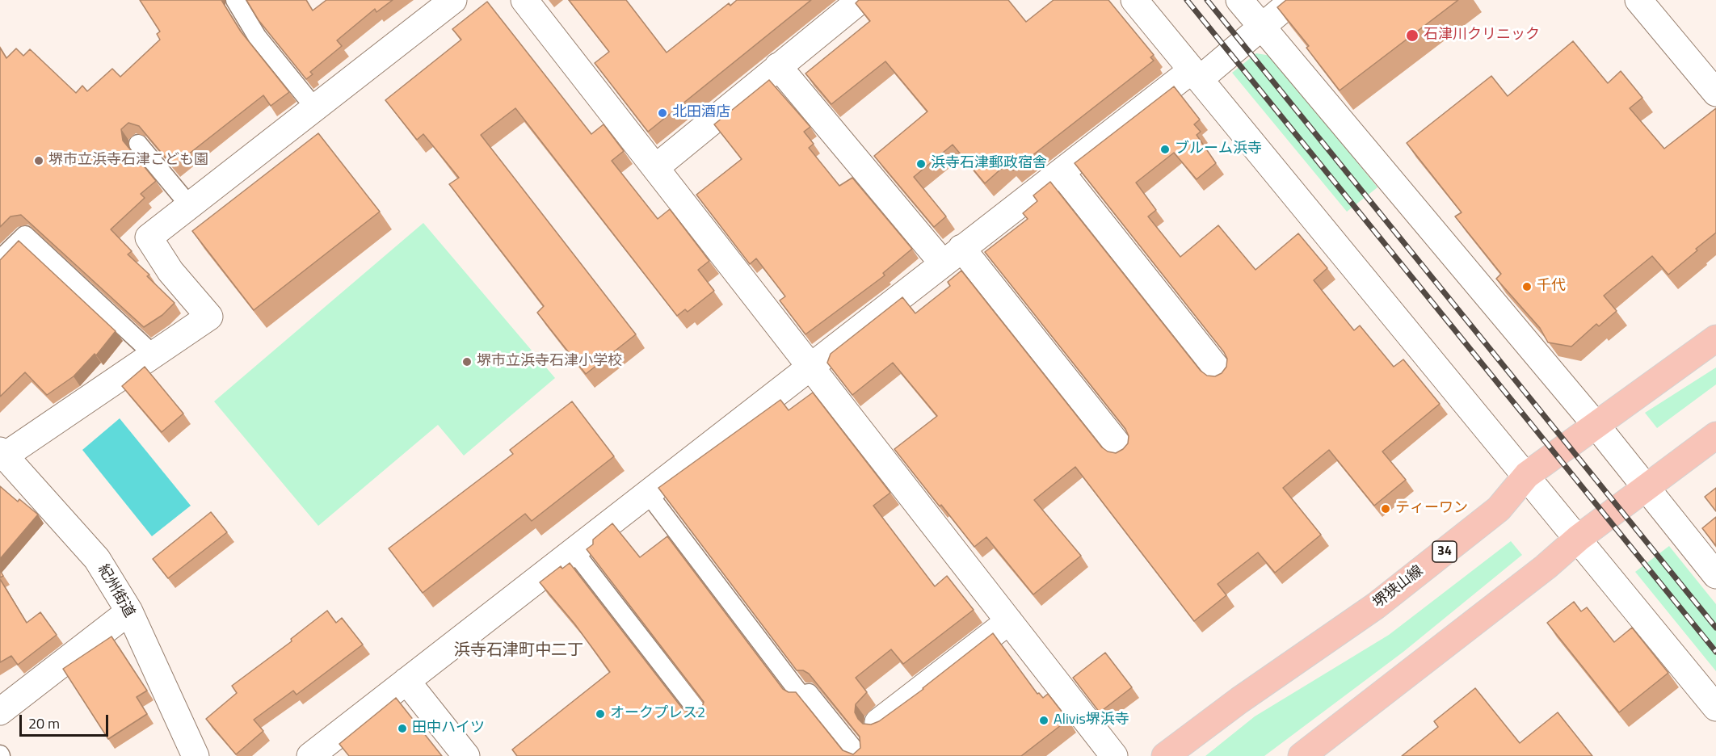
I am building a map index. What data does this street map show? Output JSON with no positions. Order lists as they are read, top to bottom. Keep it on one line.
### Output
{"streets":{"main road":["34","堺狭山線"],"street":["紀州街道"]},"districts":["浜寺石津町中二丁"],"places":["石津川クリニック","北田酒店","ブルーム浜寺","堺市立浜寺石津こども園","浜寺石津郵政宿舎","千代","堺市立浜寺石津小学校","ティーワン","オークプレス2","Alivis堺浜寺","田中ハイツ"],"scale_bar":"20 m"}
